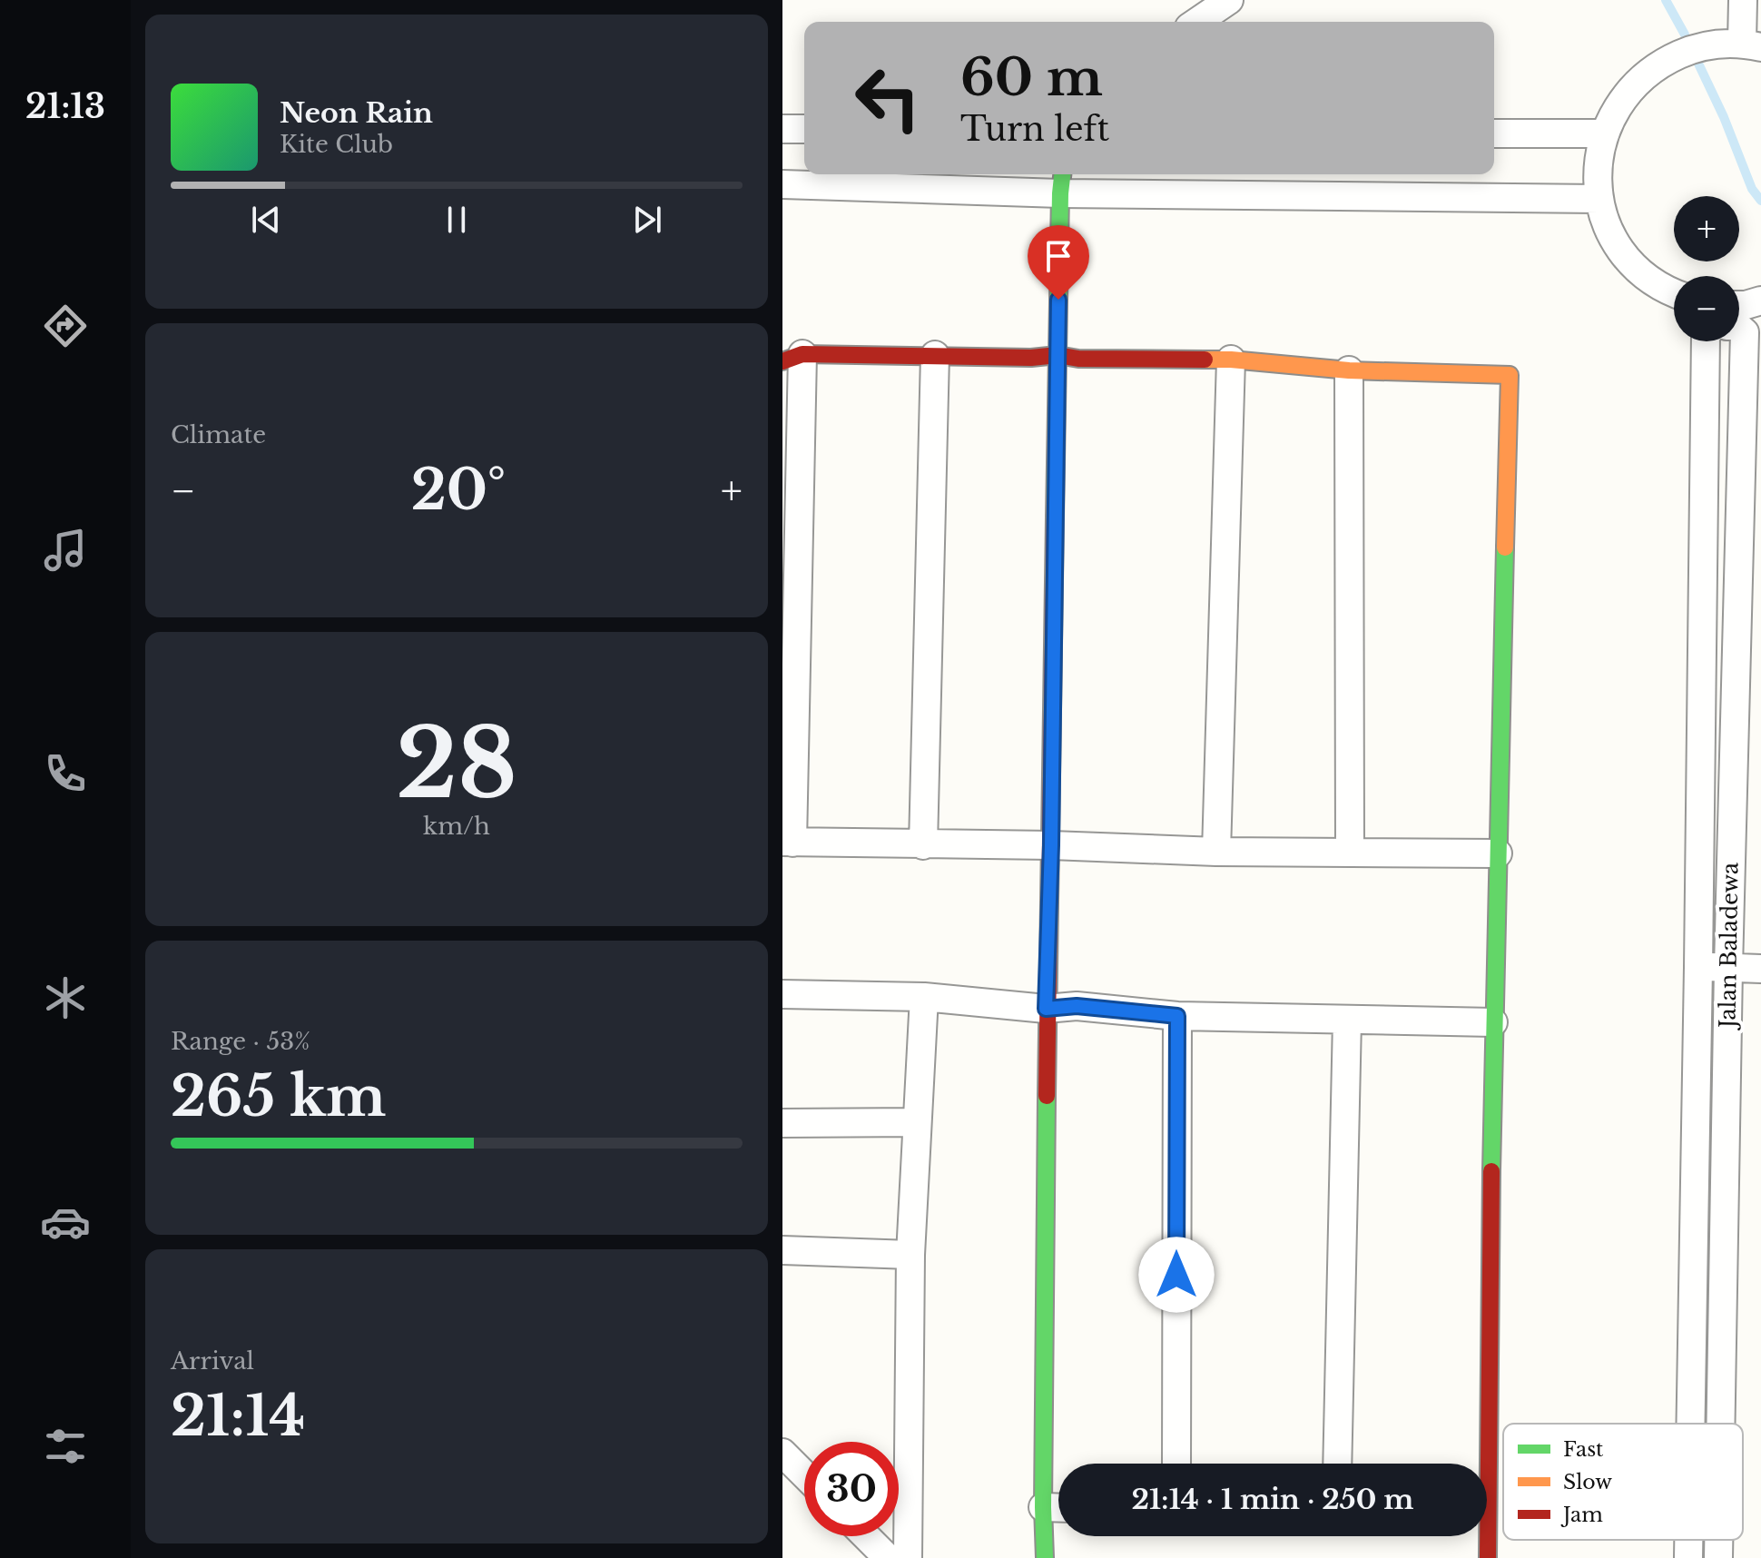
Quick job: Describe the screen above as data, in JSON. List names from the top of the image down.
{
  "streets": {
    "street": ["Jalan Baladewa"]
  },
  "legend": ["Fast", "Slow", "Jam"],
  "page": {
    "tabs": "21:13",
    "turn": ["60 m", "Turn left"],
    "song": ["Neon Rain", "Kite Club"],
    "map_buttons": ["+", "−"],
    "tile": [
      "Climate",
      ["28", "km/h"],
      ["Range · 53%", "265 km"],
      ["Arrival", "21:14"]
    ],
    "heat": ["−", "20°", "+"],
    "limit": "30",
    "trip": "21:14 · 1 min · 250 m"
  }
}
